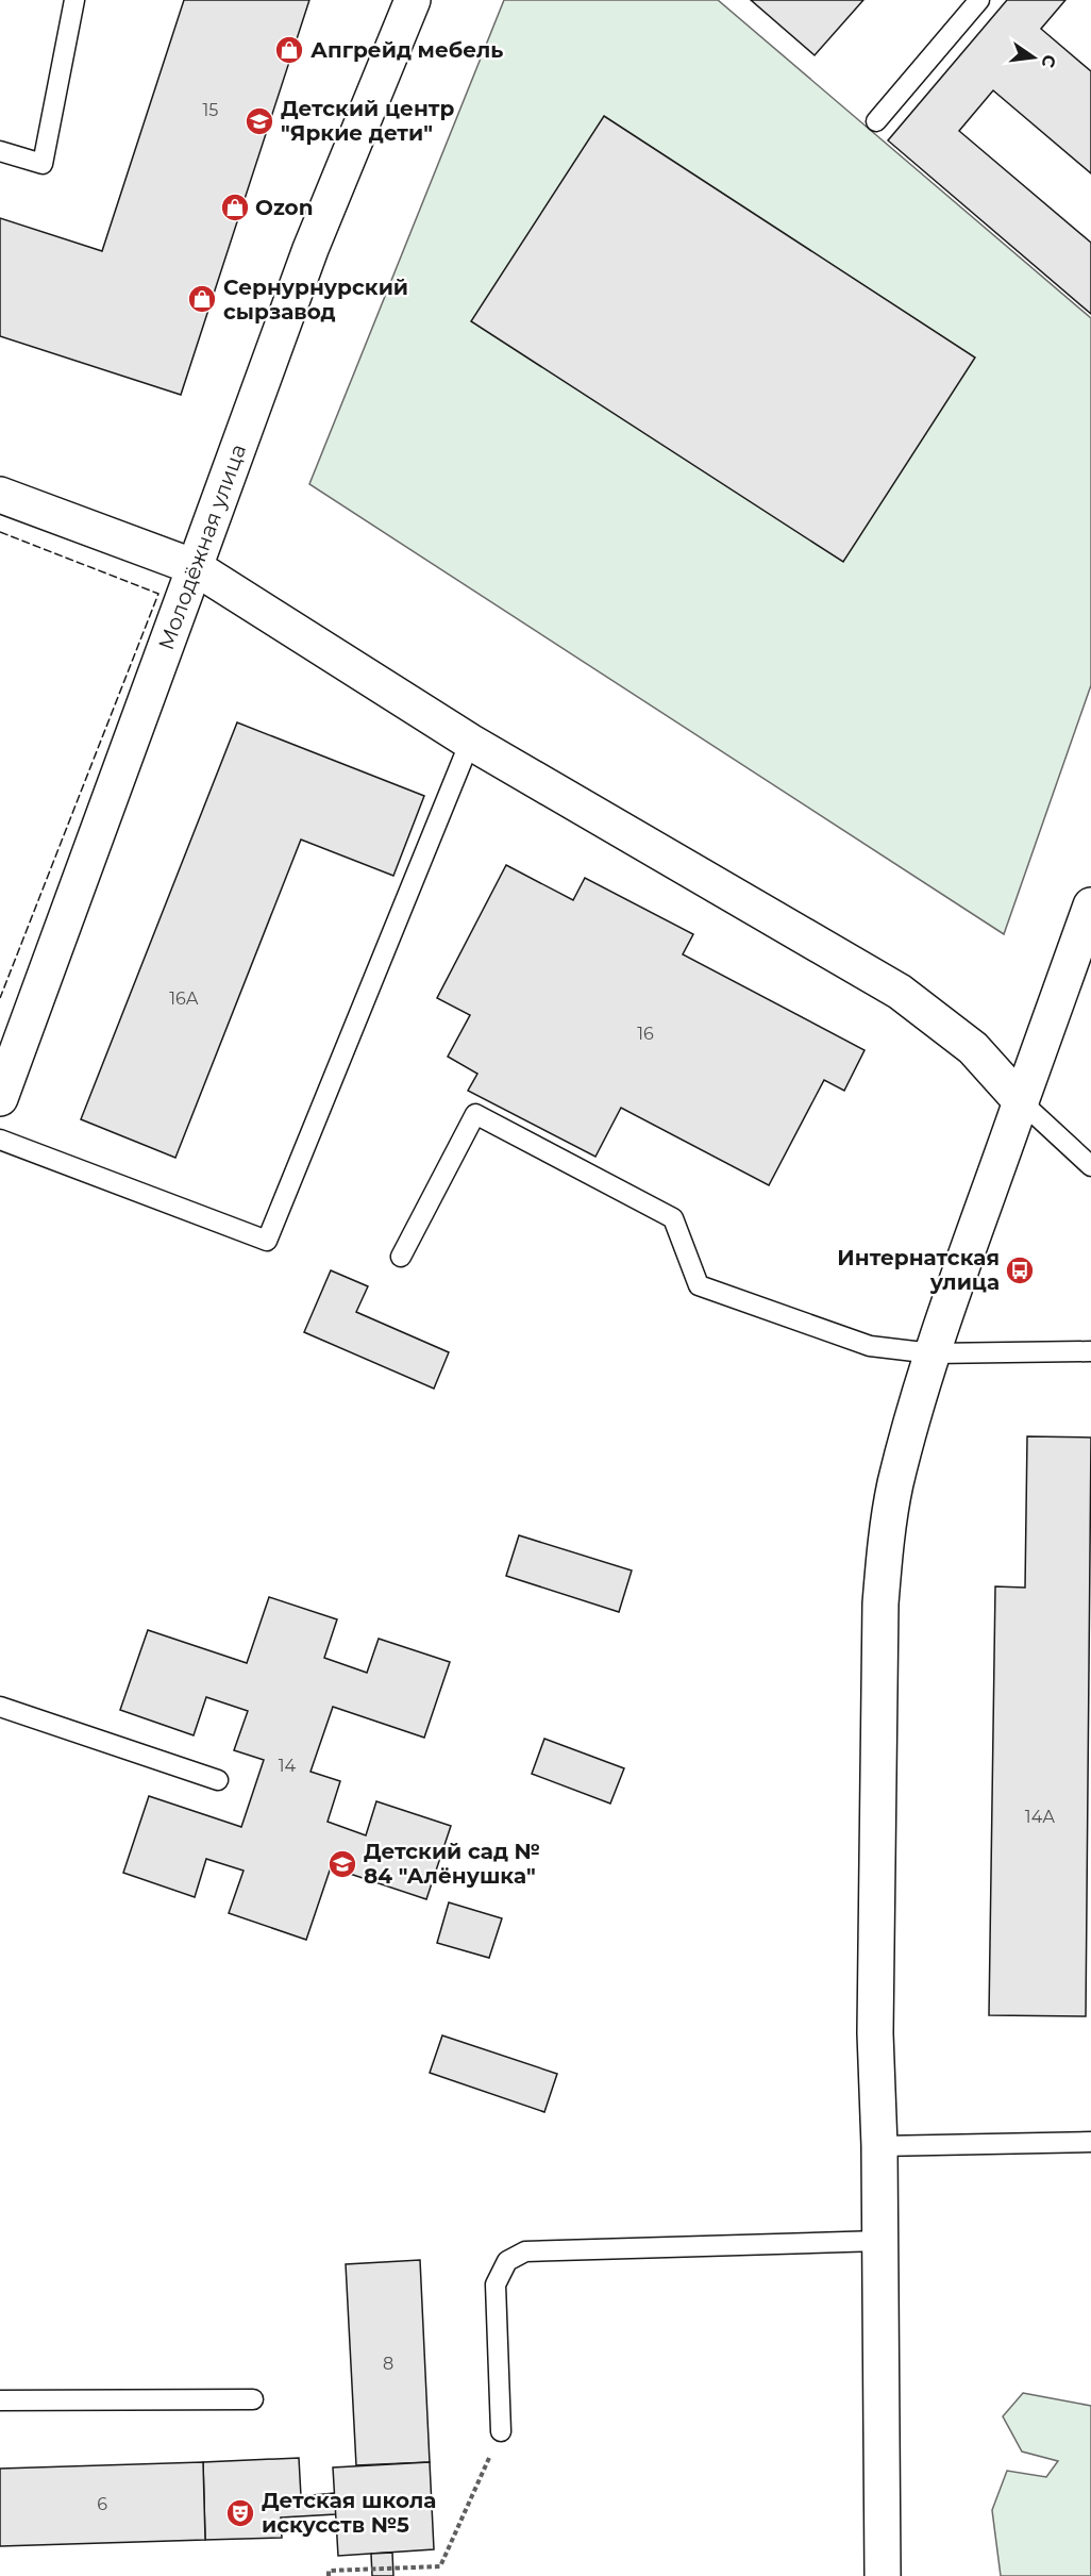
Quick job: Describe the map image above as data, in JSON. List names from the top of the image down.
{
  "streets": {
    "street": ["Молодёжная улица"]
  },
  "places": {
    "shop": ["Апгрейд мебель", "Ozon", "Сернурнурский сырзавод"],
    "school or university": ["Детский центр \"Яркие дети\"", "Детский сад № 84 \"Алёнушка\""],
    "bus stop": ["Интернатская улица"],
    "theatre": ["Детская школа искусств №5"]
  },
  "house_numbers": [
    "15",
    "16А",
    "16",
    "14",
    "14А",
    "8",
    "6"
  ],
  "north": "right"
}
